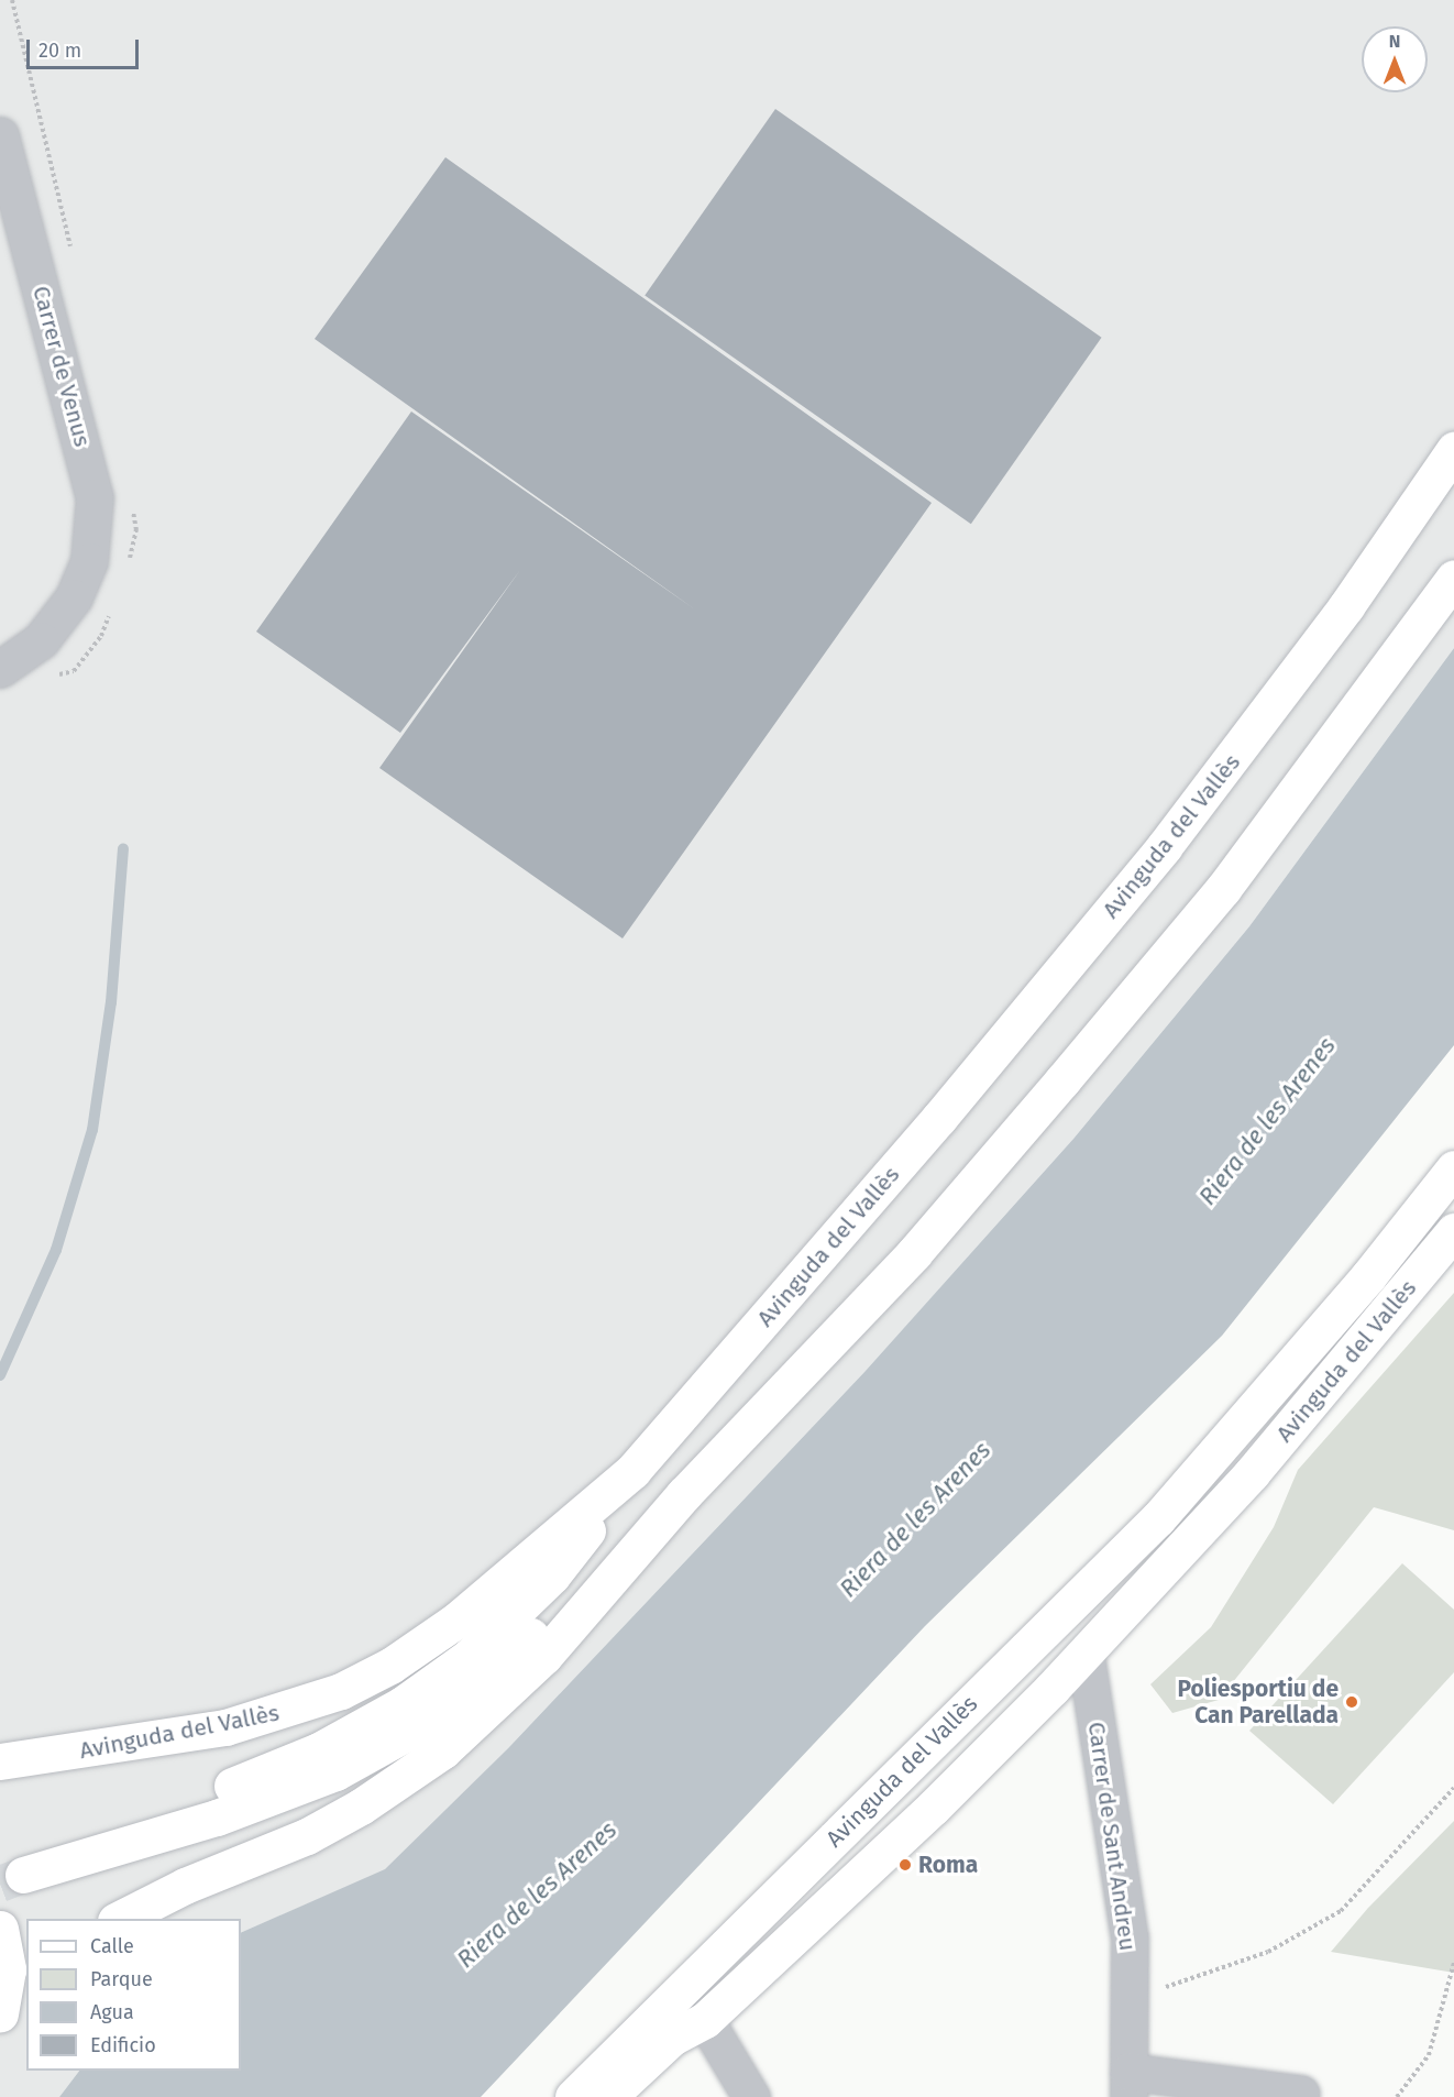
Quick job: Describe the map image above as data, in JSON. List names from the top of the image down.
{
  "streets": {
    "main road": ["Avinguda del Vallès"],
    "street": ["Carrer de Venus", "Carrer de Sant Andreu"]
  },
  "crossings": [
    ["Avinguda del Vallès", "Carrer de Sant Andreu"]
  ],
  "water": ["Riera de les Arenes"],
  "places": ["Poliesportiu de Can Parellada", "Roma"],
  "legend": [
    "Calle",
    "Parque",
    "Agua",
    "Edificio"
  ],
  "scale_bar": "20 m",
  "north": "top"
}
